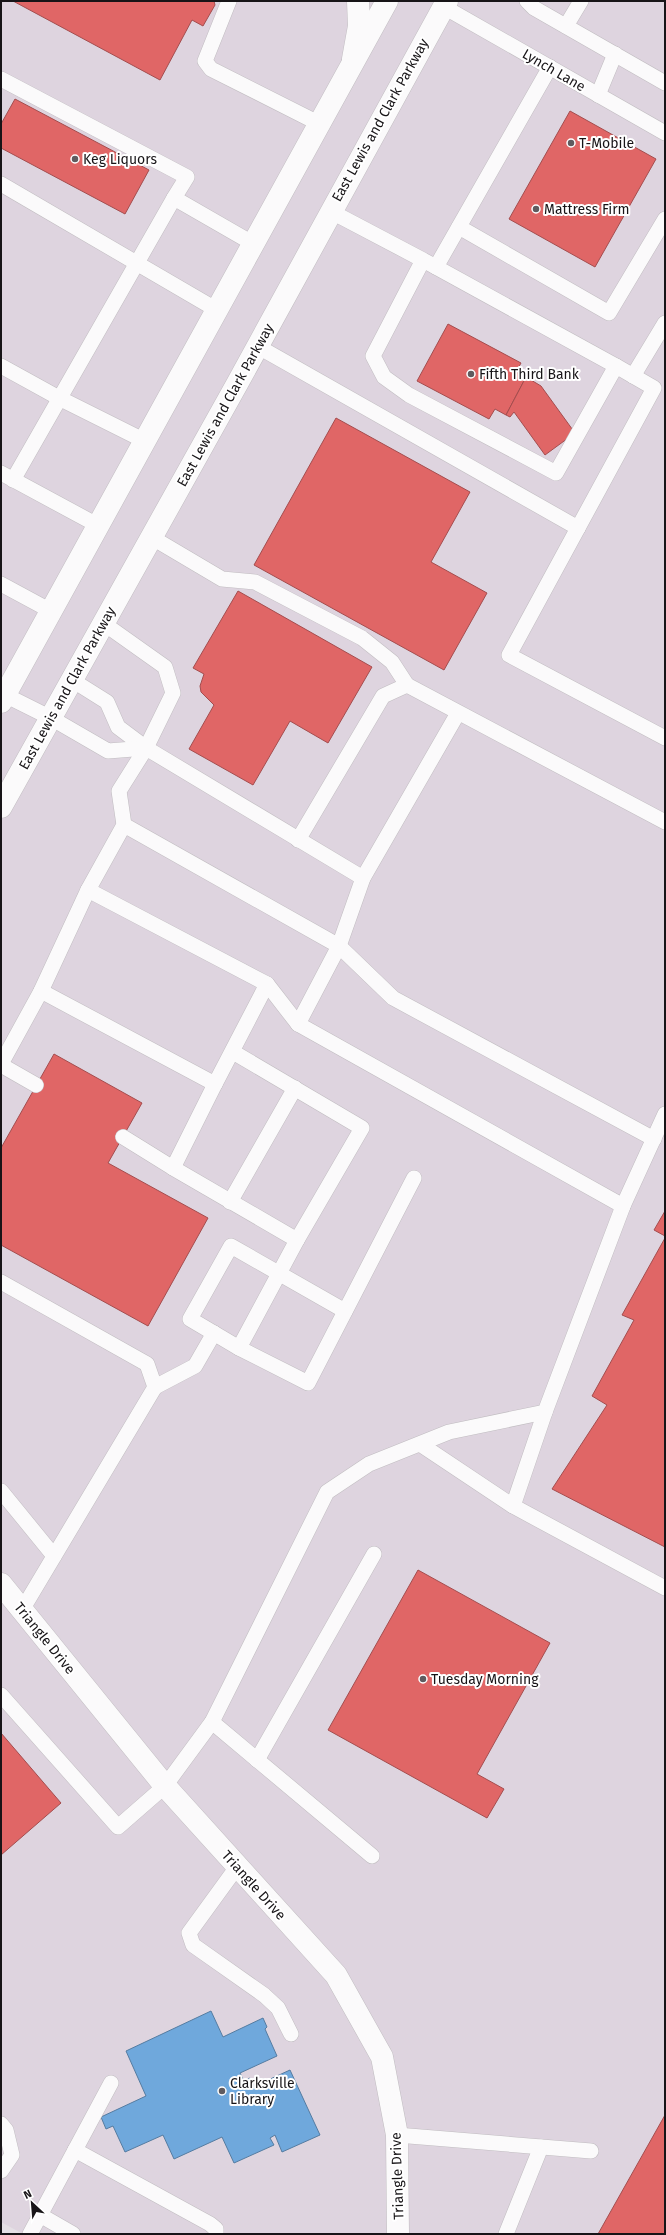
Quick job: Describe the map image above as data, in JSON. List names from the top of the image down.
{
  "streets": {
    "main road": ["East Lewis and Clark Parkway", "Triangle Drive"],
    "lane": ["Lynch Lane"]
  },
  "crossings": [
    ["Lynch Lane", "East Lewis and Clark Parkway"]
  ],
  "places": [
    "T-Mobile",
    "Keg Liquors",
    "Mattress Firm",
    "Fifth Third Bank",
    "Tuesday Morning",
    "Clarksville Library"
  ],
  "north": "top left"
}
